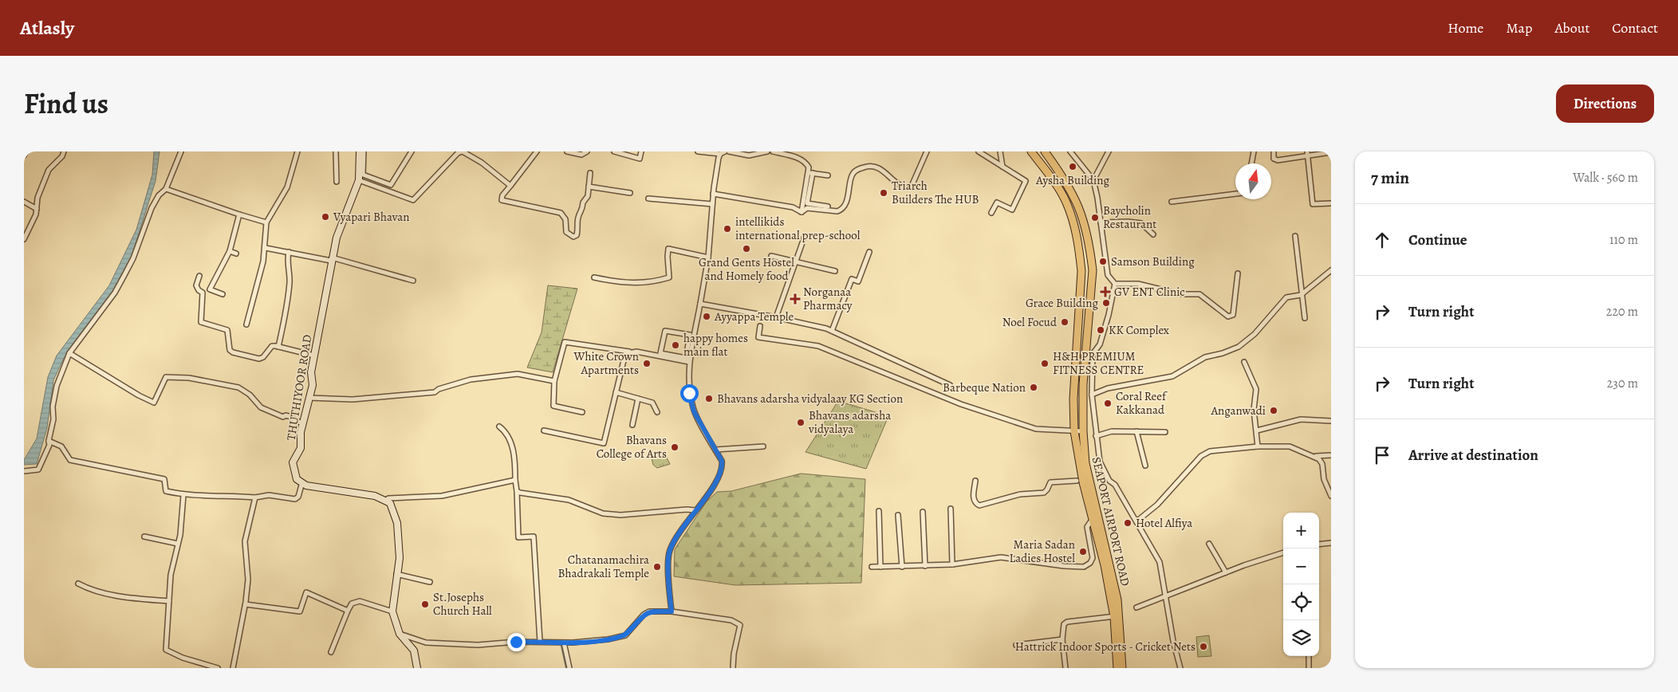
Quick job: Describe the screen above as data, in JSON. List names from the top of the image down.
{
  "streets": {
    "main road": ["THUTHIYOOR ROAD", "SEAPORT AIRPORT ROAD"]
  },
  "places": {
    "other": [
      "Aysha Building",
      "Triarch Builders The HUB",
      "Vyapari Bhavan",
      "Baycholin Restaurant",
      "intellikids international prep-school",
      "Grand Gents Hostel and Homely food",
      "Samson Building",
      "Grace Building",
      "Ayyappa Temple",
      "Noel Focud",
      "KK Complex",
      "happy homes main flat",
      "White Crown Apartments",
      "H&H PREMIUM FITNESS CENTRE",
      "Barbeque Nation",
      "Bhavans adarsha vidyalaay KG Section",
      "Coral Reef Kakkanad",
      "Anganwadi",
      "Bhavans adarsha vidyalaya",
      "Bhavans College of Arts",
      "Hotel Alfiya",
      "Maria Sadan Ladies Hostel",
      "Chatanamachira Bhadrakali Temple",
      "St.Josephs Church Hall",
      "Hattrick Indoor Sports - Cricket Nets"
    ],
    "health": ["GV ENT Clinic", "Norganaa Pharmacy"]
  },
  "north": "top",
  "page": {
    "header": "Atlasly",
    "nav": [
      "Home",
      "Map",
      "About",
      "Contact"
    ],
    "title": "Find us",
    "buttons": "Directions",
    "heading": ["7 min", "Walk · 560 m"],
    "list": [
      ["Continue", "110 m"],
      ["Turn right", "220 m"],
      ["Turn right", "230 m"],
      "Arrive at destination"
    ],
    "map_buttons": ["+", "−"]
  }
}
